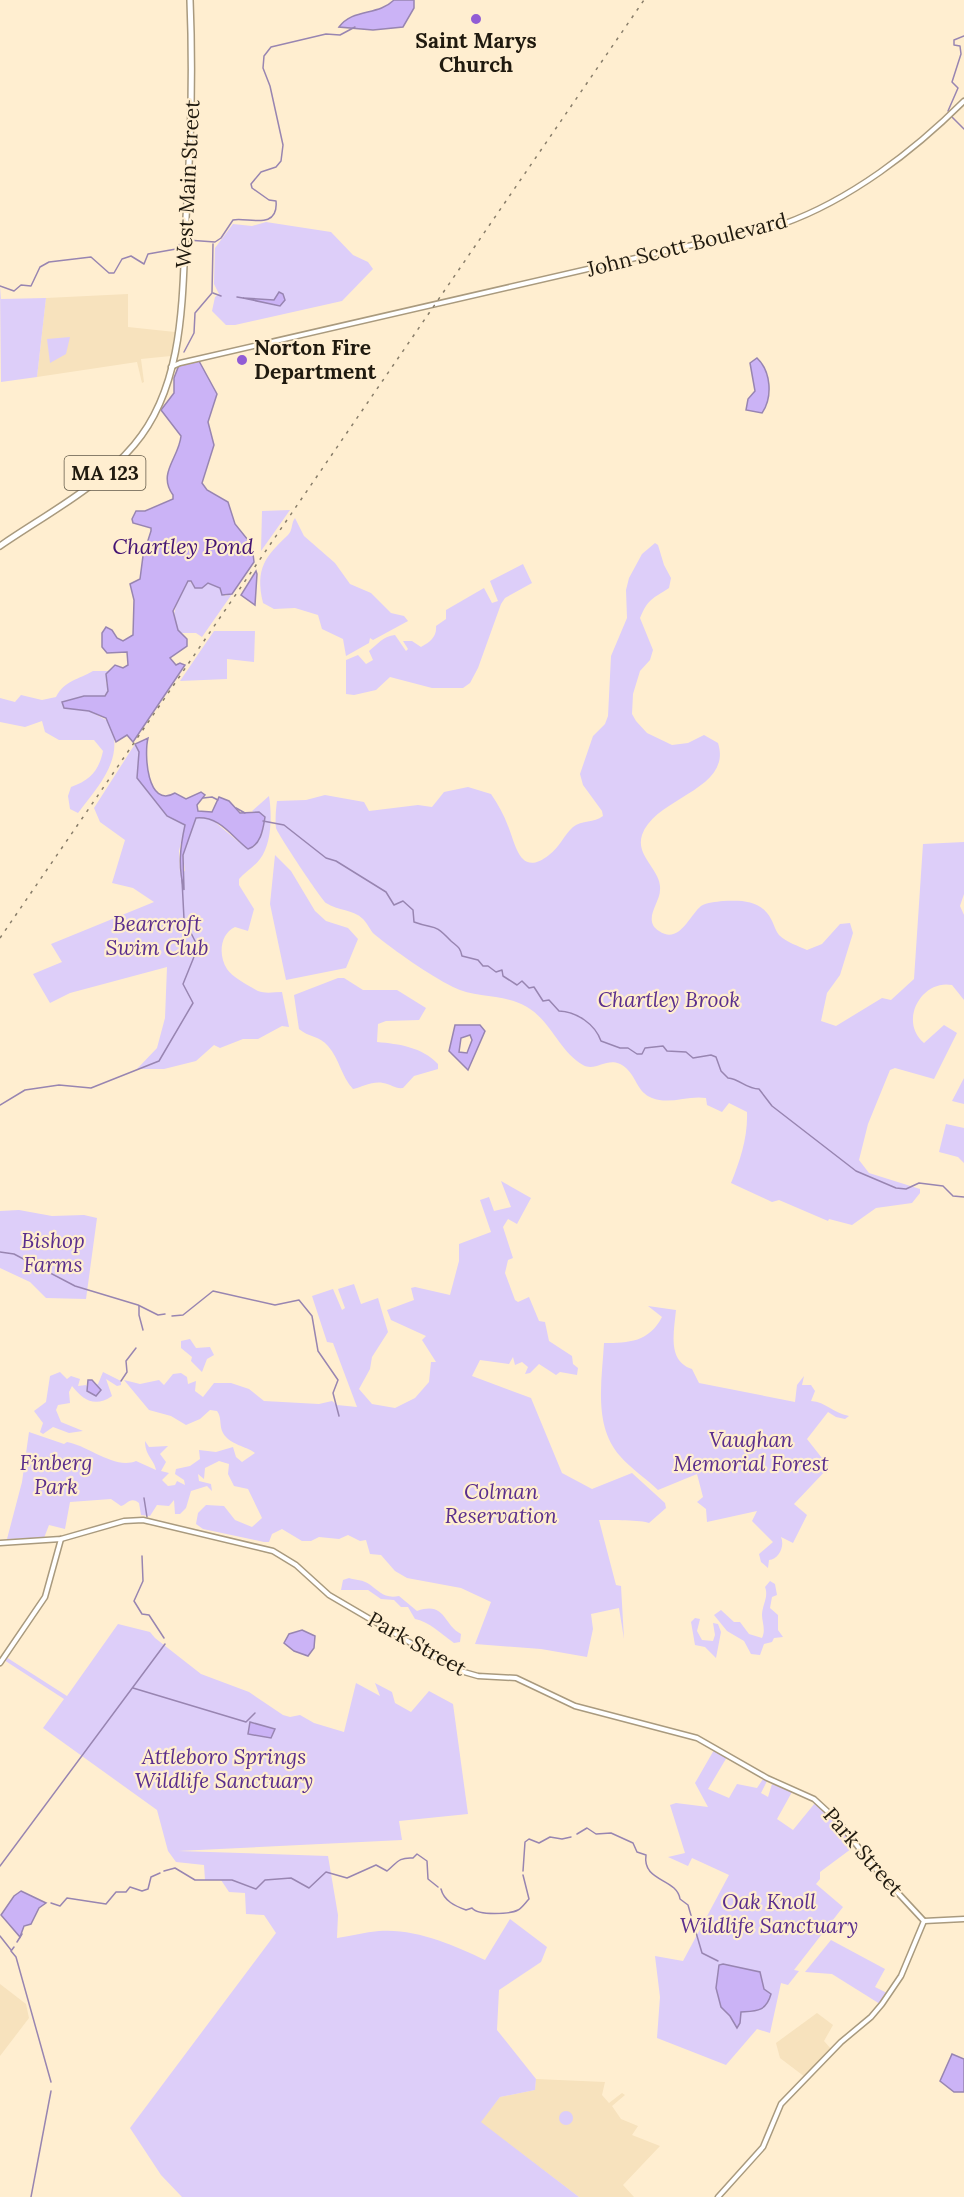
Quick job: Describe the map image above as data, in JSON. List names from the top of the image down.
{
  "streets": {
    "highway": ["West Main Street", "MA 123"],
    "main road": ["John Scott Boulevard", "Park Street"]
  },
  "crossings": [
    ["West Main Street", "John Scott Boulevard"],
    ["West Main Street", "MA 123"],
    ["John Scott Boulevard", "MA 123"]
  ],
  "water": ["Chartley Pond"],
  "parks": [
    "Bearcroft Swim Club",
    "Chartley Brook",
    "Bishop Farms",
    "Vaughan Memorial Forest",
    "Finberg Park",
    "Colman Reservation",
    "Attleboro Springs Wildlife Sanctuary",
    "Oak Knoll Wildlife Sanctuary"
  ],
  "places": ["Saint Marys Church", "Norton Fire Department"]
}
